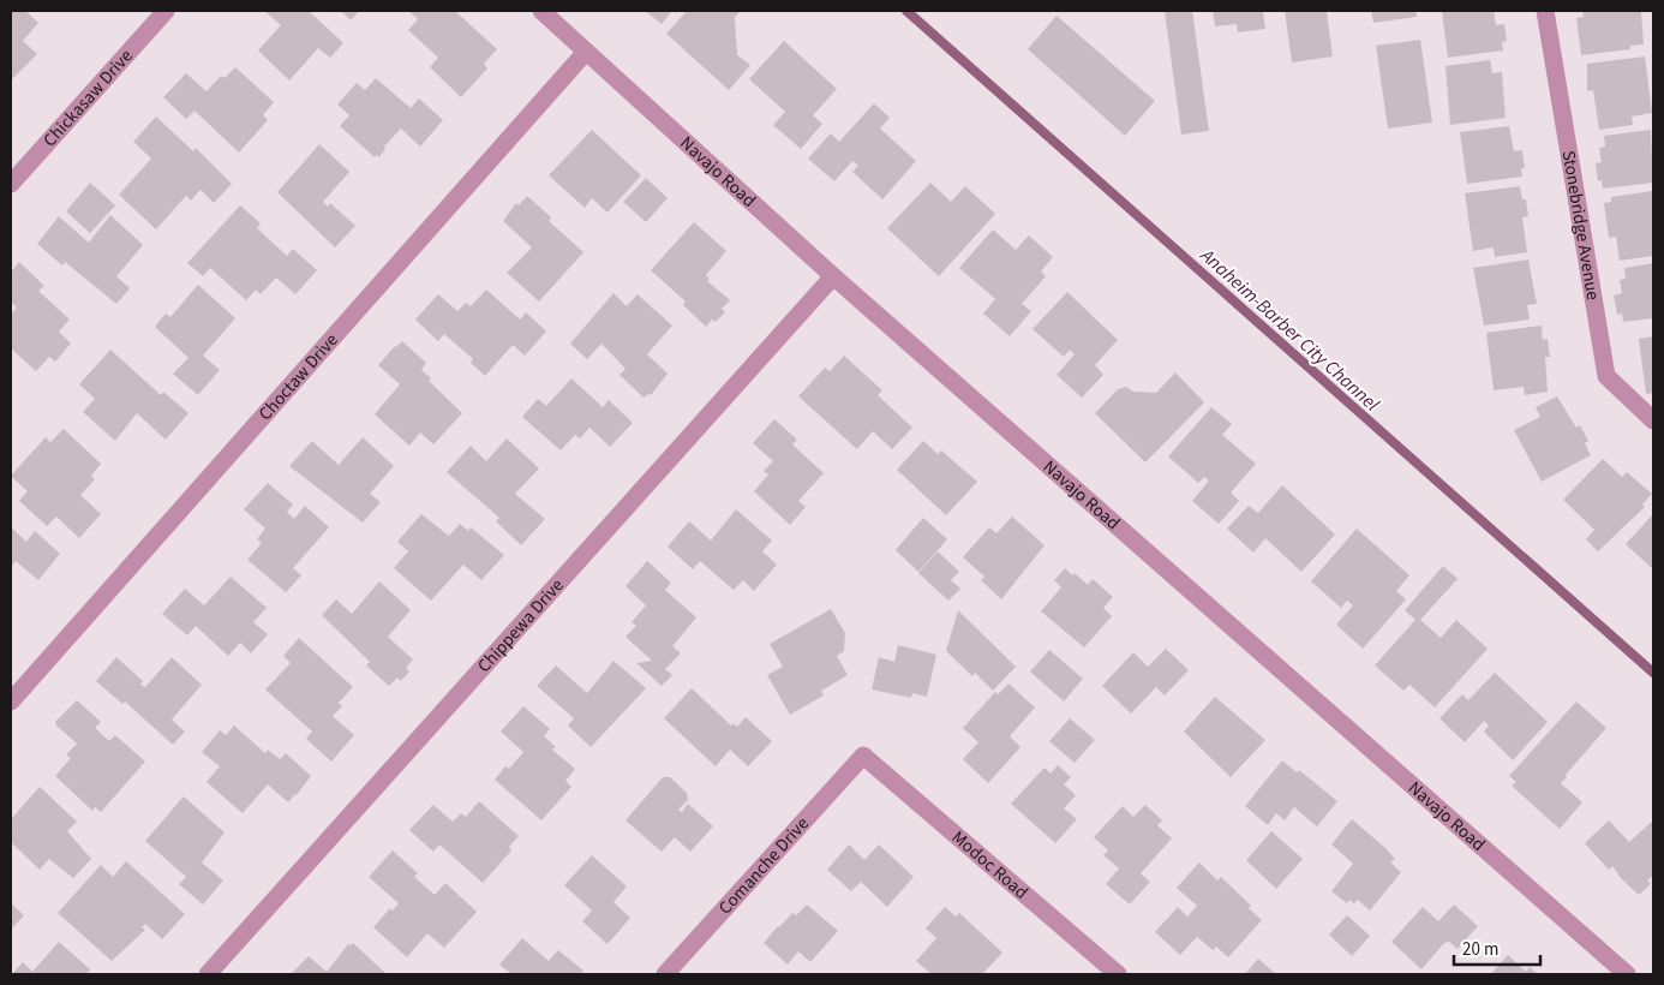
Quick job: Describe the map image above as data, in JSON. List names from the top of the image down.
{
  "streets": {
    "street": [
      "Chickasaw Drive",
      "Navajo Road",
      "Stonebridge Avenue",
      "Choctaw Drive",
      "Chippewa Drive",
      "Comanche Drive",
      "Modoc Road"
    ]
  },
  "crossings": [
    ["Navajo Road", "Choctaw Drive"],
    ["Navajo Road", "Chippewa Drive"],
    ["Comanche Drive", "Modoc Road"]
  ],
  "water": ["Anaheim-Barber City Channel"],
  "scale_bar": "20 m"
}
